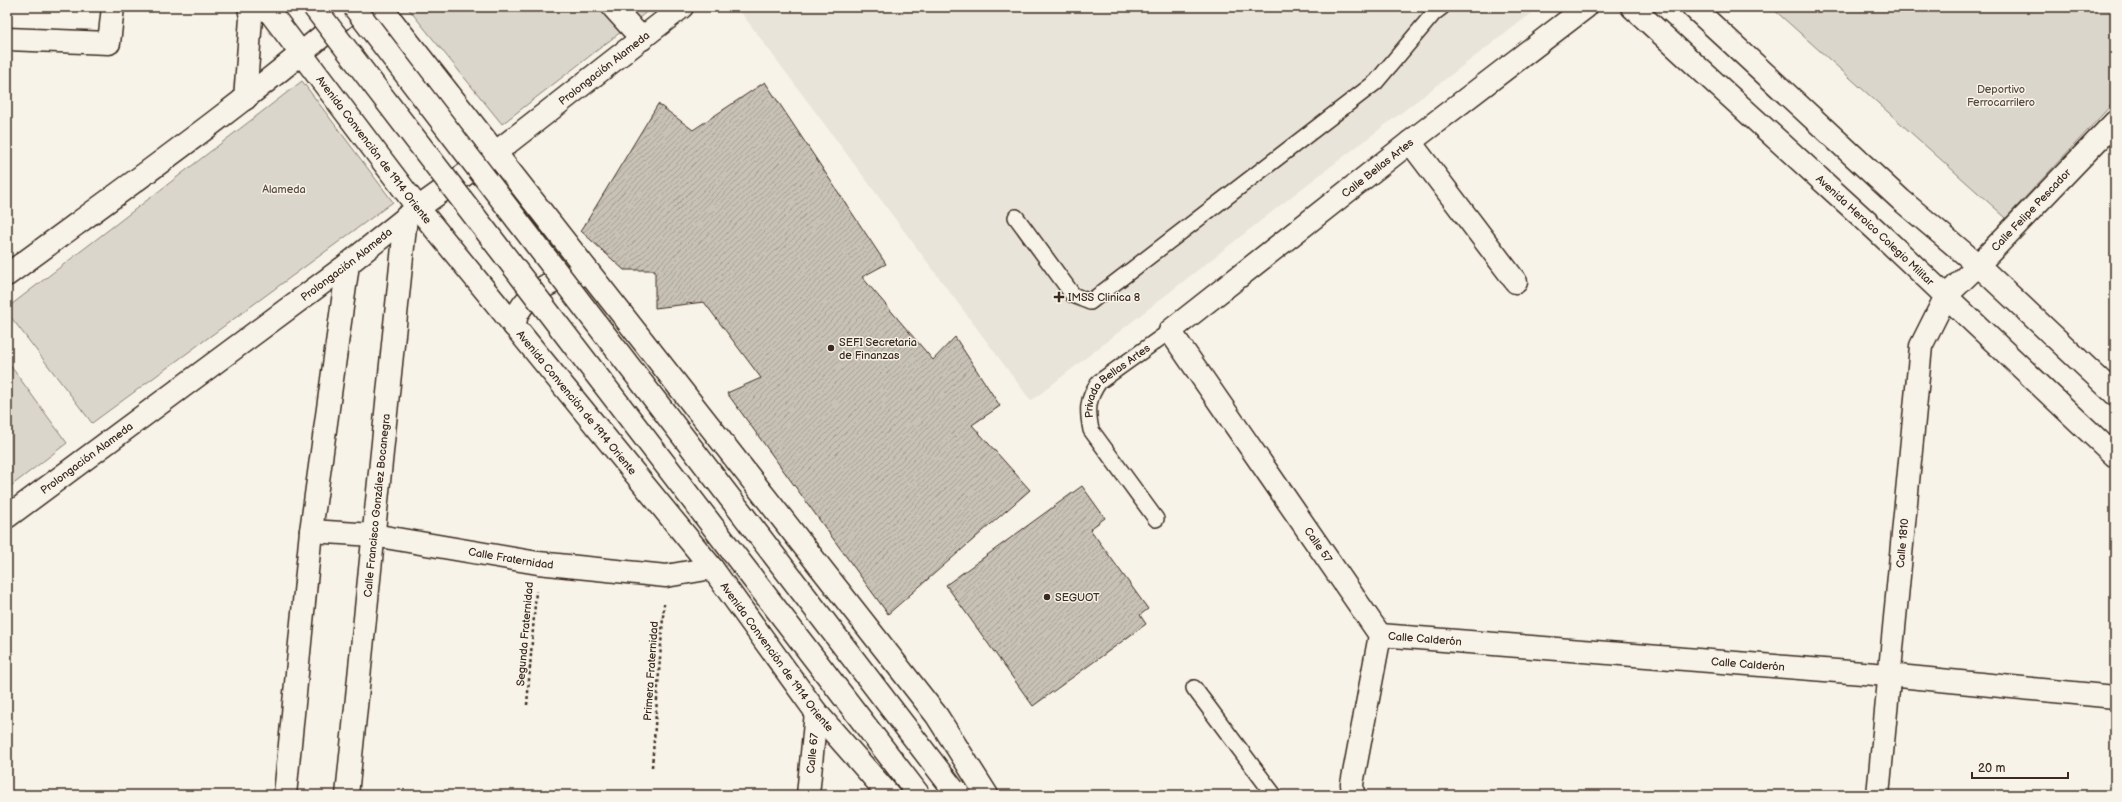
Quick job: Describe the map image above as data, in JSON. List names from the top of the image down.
{
  "streets": {
    "street": [
      "Prolongación Alameda",
      "Avenida Convención de 1914 Oriente",
      "Calle Bellas Artes",
      "Calle Felipe Pescador",
      "Avenida Heroico Colegio Militar",
      "Calle Francisco González Bocanegra",
      "Calle 1810",
      "Calle 57",
      "Calle Fraternidad",
      "Calle Calderón",
      "Calle 67"
    ],
    "lane": ["Privada Bellas Artes"],
    "path": ["Segunda Fraternidad", "Primera Fraternidad"]
  },
  "crossings": [
    ["Prolongación Alameda", "Avenida Convención de 1914 Oriente"],
    ["Prolongación Alameda", "Calle Francisco González Bocanegra"],
    ["Avenida Convención de 1914 Oriente", "Calle Francisco González Bocanegra"],
    ["Avenida Convención de 1914 Oriente", "Calle Fraternidad"],
    ["Avenida Convención de 1914 Oriente", "Calle 67"],
    ["Calle Bellas Artes", "Privada Bellas Artes"],
    ["Calle Bellas Artes", "Calle 57"],
    ["Calle Felipe Pescador", "Avenida Heroico Colegio Militar"],
    ["Calle Felipe Pescador", "Calle 1810"],
    ["Avenida Heroico Colegio Militar", "Calle 1810"],
    ["Privada Bellas Artes", "Calle 57"],
    ["Calle Francisco González Bocanegra", "Calle Fraternidad"],
    ["Calle 1810", "Calle Calderón"],
    ["Calle 57", "Calle Calderón"],
    ["Calle Fraternidad", "Segunda Fraternidad"],
    ["Calle Fraternidad", "Primera Fraternidad"]
  ],
  "parks": ["Deportivo Ferrocarrilero", "Alameda"],
  "places": {
    "health": ["IMSS Clinica 8"],
    "other": ["SEFI Secretaria de Finanzas", "SEGUOT"]
  },
  "scale_bar": "20 m"
}
